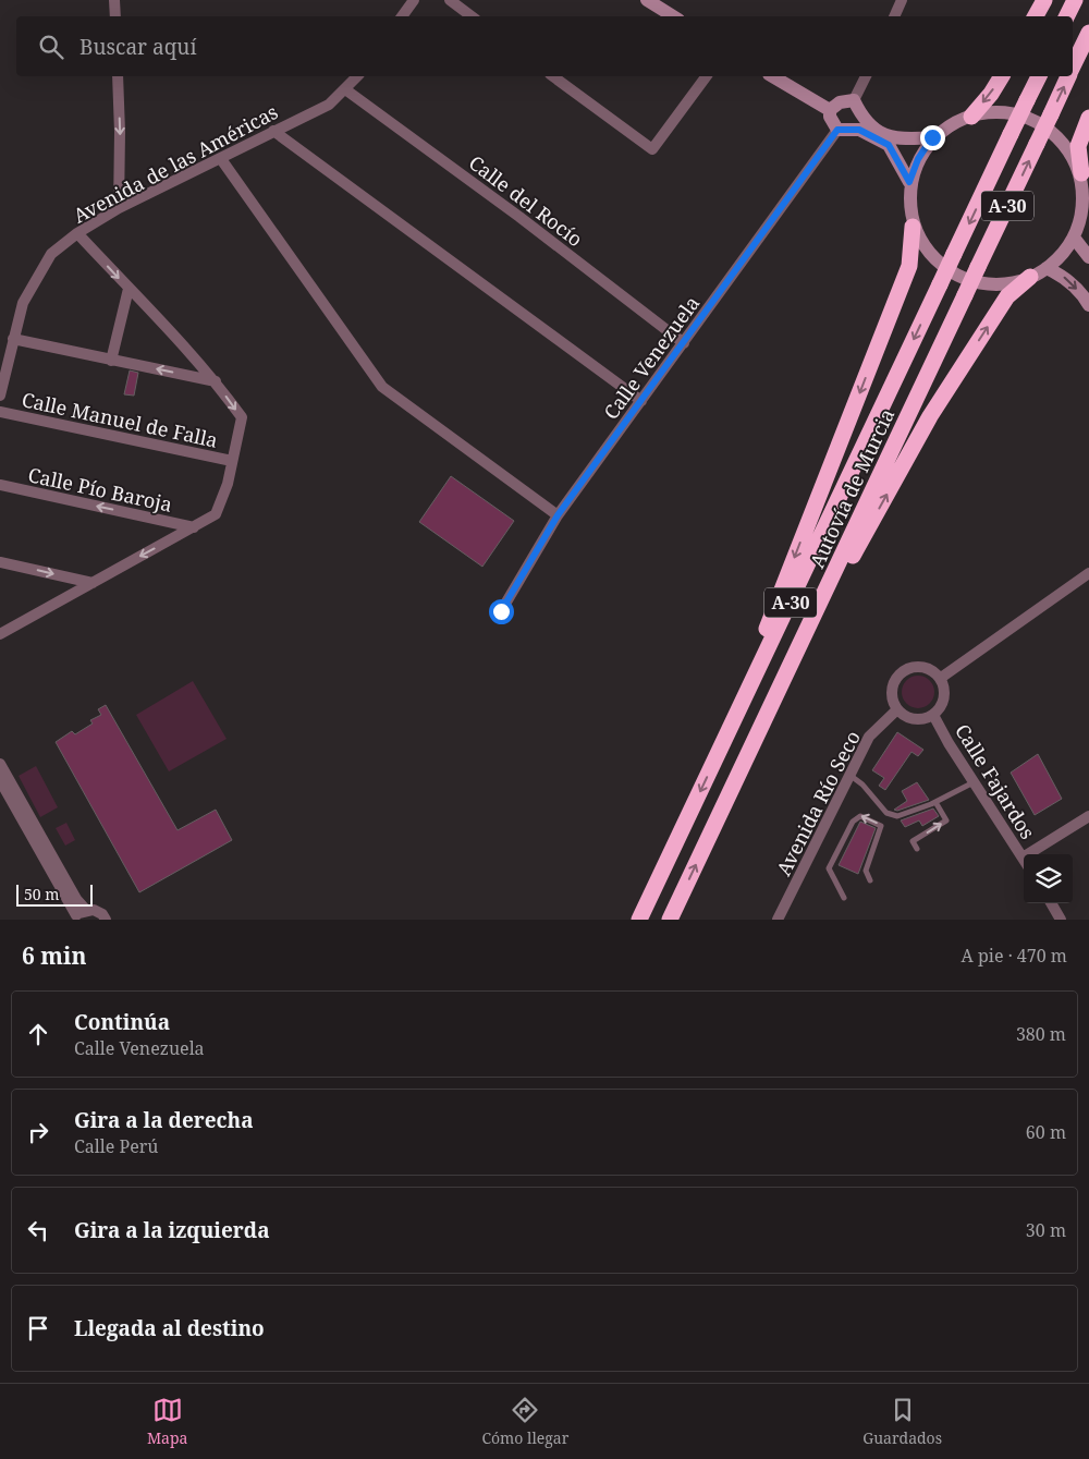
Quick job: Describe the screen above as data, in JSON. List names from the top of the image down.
{
  "streets": {
    "highway": ["A-30", "Autovía de Murcia"],
    "street": [
      "Avenida de las Américas",
      "Calle del Rocío",
      "Calle Venezuela",
      "Calle Manuel de Falla",
      "Calle Pío Baroja",
      "Calle Fajardos",
      "Avenida Río Seco"
    ]
  },
  "crossings": [
    ["Avenida de las Américas", "Calle del Rocío"],
    ["Calle del Rocío", "Calle Venezuela"],
    ["Calle Fajardos", "Avenida Río Seco"]
  ],
  "scale_bar": "50 m",
  "page": {
    "search": "Buscar aquí",
    "scale": "50 m",
    "heading": ["6 min", "A pie · 470 m"],
    "list": [
      ["Continúa", "Calle Venezuela", "380 m"],
      ["Gira a la derecha", "Calle Perú", "60 m"],
      ["Gira a la izquierda", "30 m"],
      "Llegada al destino"
    ],
    "nav": ["Mapa", "Cómo llegar", "Guardados"]
  }
}
